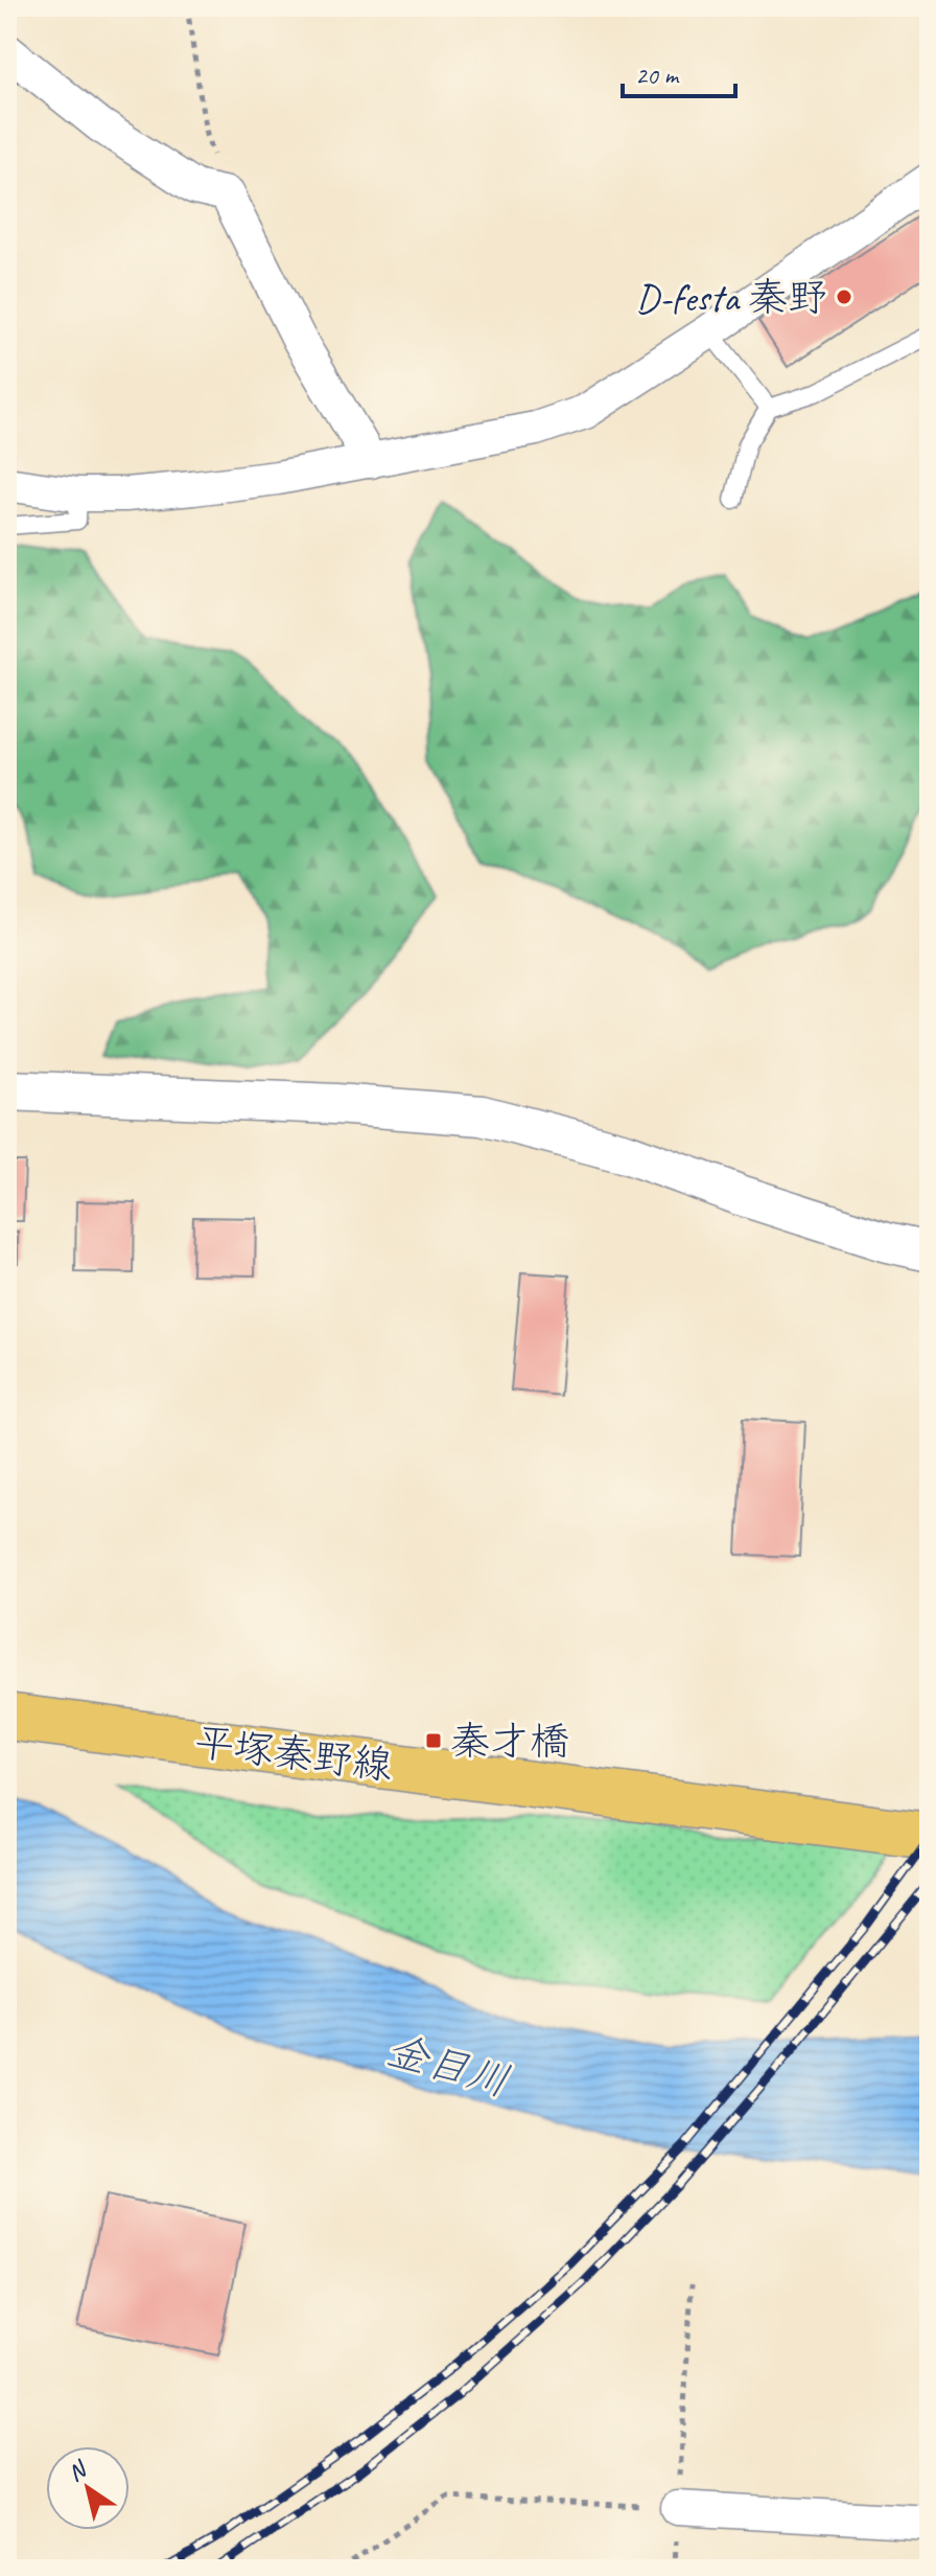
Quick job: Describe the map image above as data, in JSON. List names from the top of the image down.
{
  "streets": {
    "main road": ["平塚秦野線"]
  },
  "water": ["金目川"],
  "places": {
    "other": ["D-festa 秦野"],
    "transit": ["秦才橋"]
  },
  "scale_bar": "20 m",
  "north": "top left"
}
